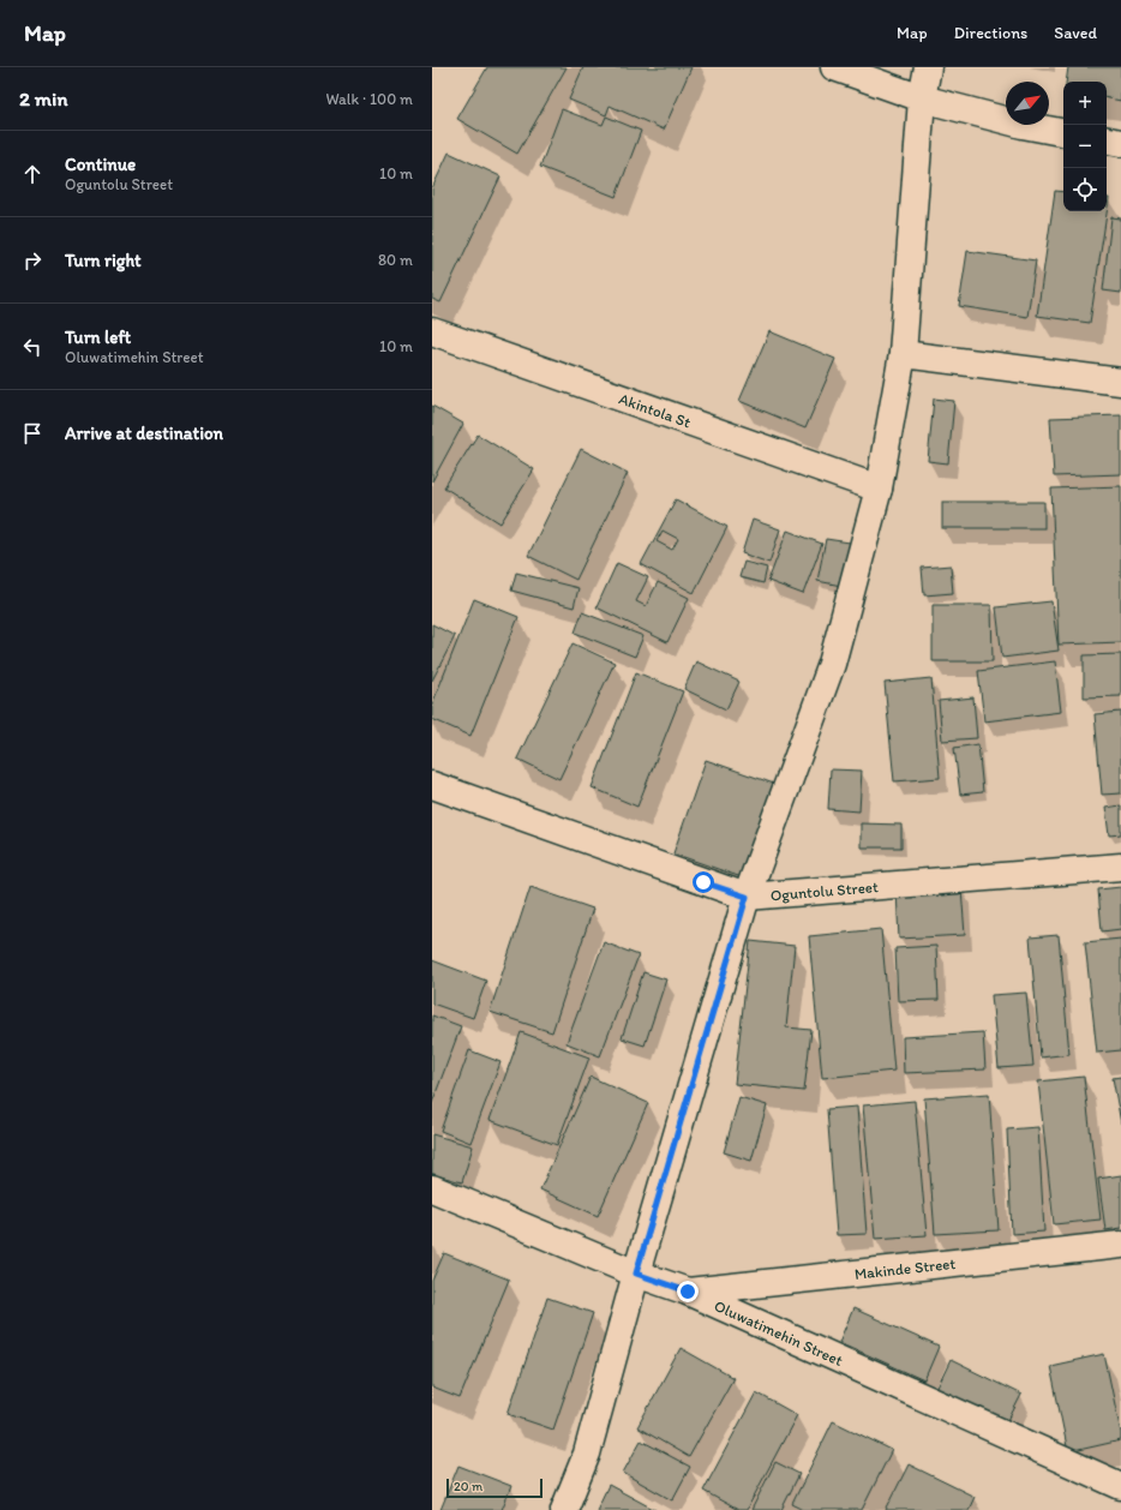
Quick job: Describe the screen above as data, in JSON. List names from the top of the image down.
{
  "streets": {
    "street": [
      "Akintola St",
      "Oguntolu Street",
      "Makinde Street",
      "Oluwatimehin Street"
    ]
  },
  "crossings": [
    ["Makinde Street", "Oluwatimehin Street"]
  ],
  "scale_bar": "20 m",
  "north": "top right",
  "page": {
    "header": "Map",
    "nav": ["Map", "Directions", "Saved"],
    "heading": ["2 min", "Walk · 100 m"],
    "map_buttons": ["+", "−"],
    "list": [
      ["Continue", "Oguntolu Street", "10 m"],
      ["Turn right", "80 m"],
      ["Turn left", "Oluwatimehin Street", "10 m"],
      "Arrive at destination"
    ],
    "scale": "20 m"
  }
}
